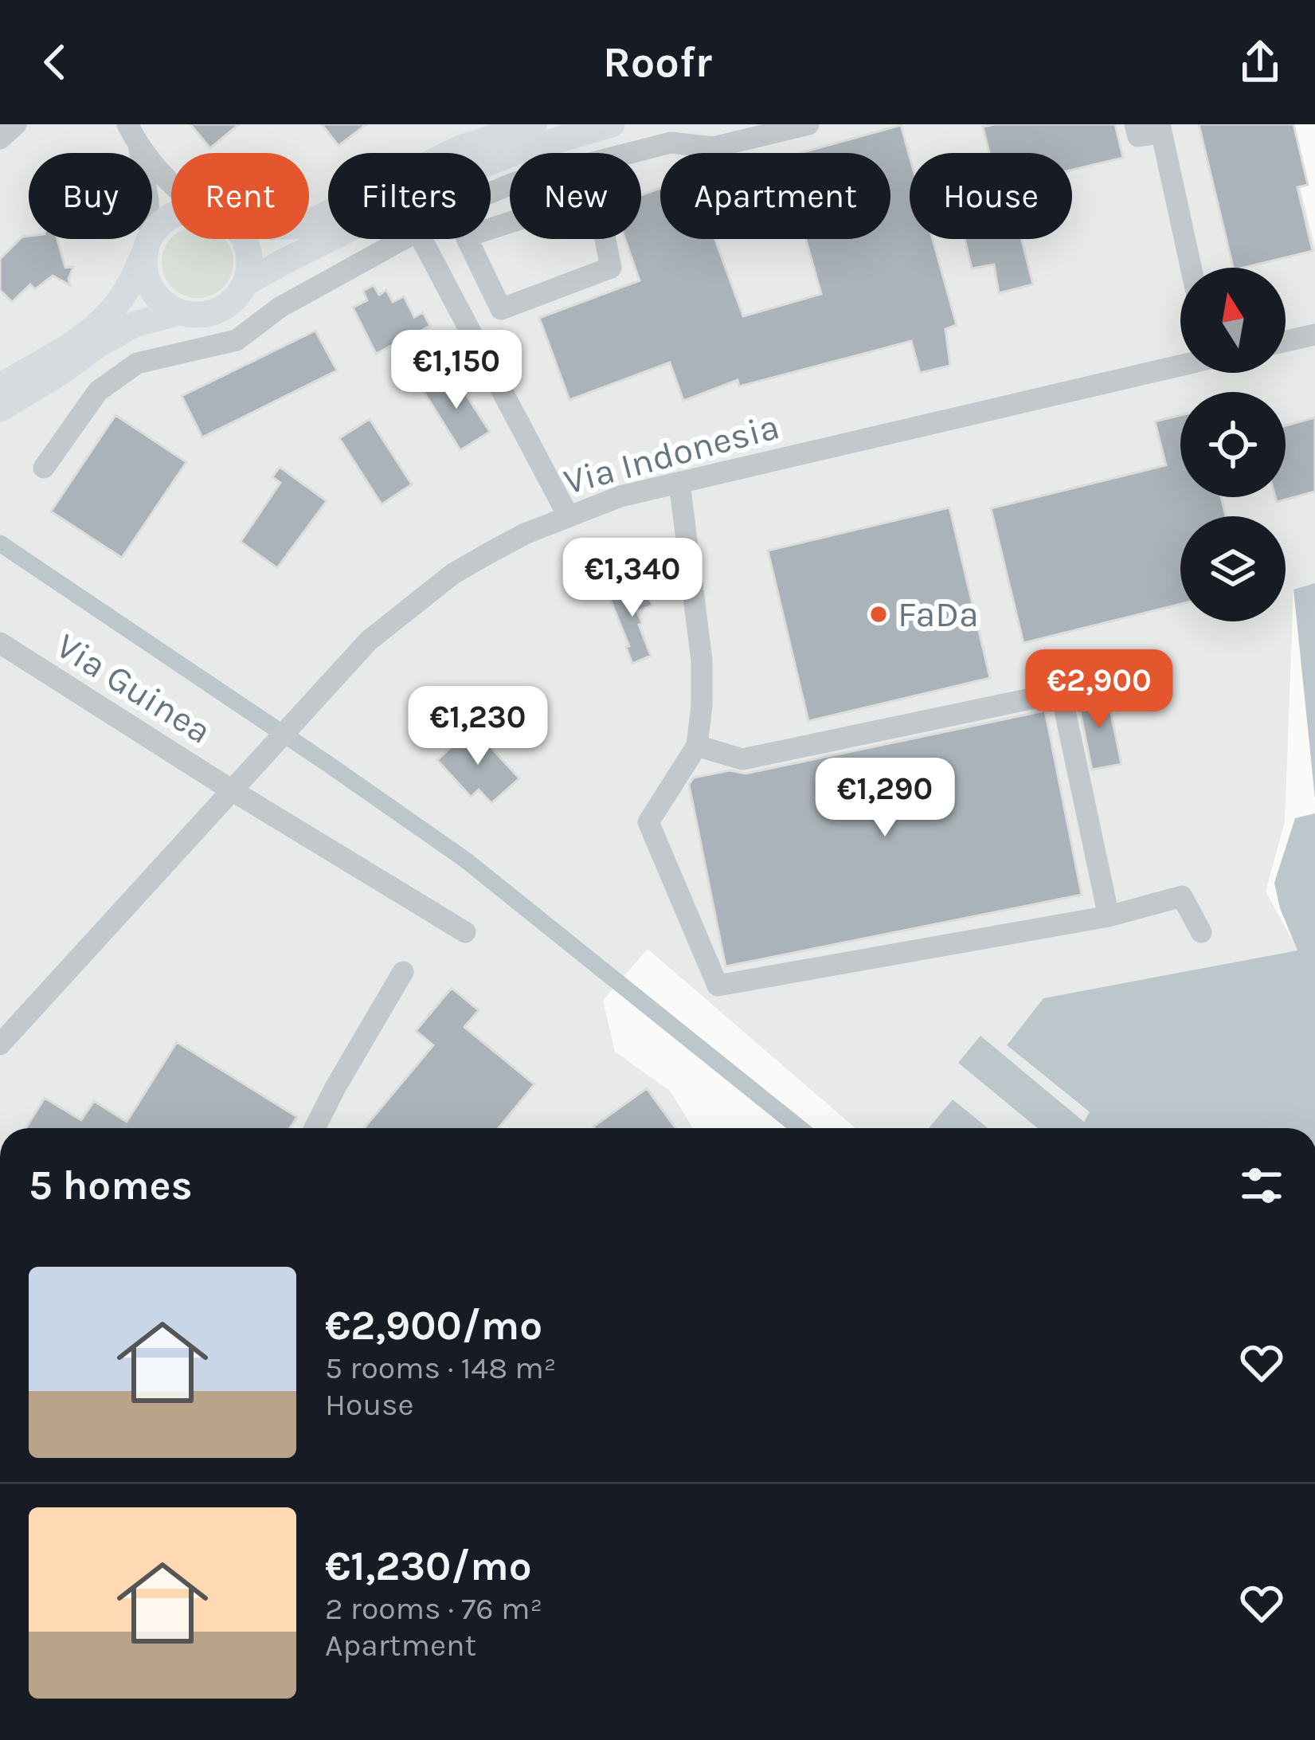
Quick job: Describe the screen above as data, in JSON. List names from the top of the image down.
{
  "streets": {
    "street": ["Via Indonesia", "Via Guinea"]
  },
  "crossings": [
    ["Via Indonesia", "Via Guinea"]
  ],
  "places": ["FaDa"],
  "north": "top",
  "page": {
    "header": "Roofr",
    "chip": [
      "Buy",
      "Rent",
      "Filters",
      "New",
      "Apartment",
      "House"
    ],
    "price": [
      "€1,150",
      "€1,340",
      "€2,900",
      "€1,230",
      "€1,290"
    ],
    "heading": "5 homes",
    "list": [
      {
        "name": "€2,900/mo",
        "note": "5 rooms · 148 m² · House"
      },
      {
        "name": "€1,230/mo",
        "note": "2 rooms · 76 m² · Apartment"
      }
    ]
  }
}
